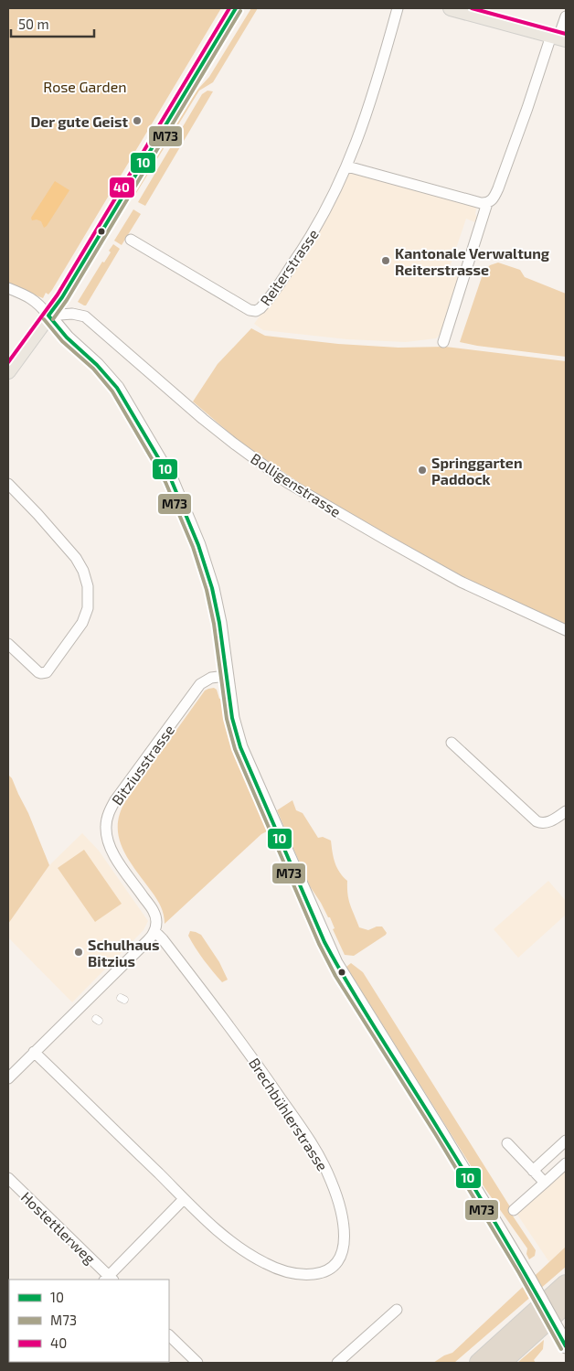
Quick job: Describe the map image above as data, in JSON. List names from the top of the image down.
{
  "streets": {
    "street": [
      "Reiterstrasse",
      "Bolligenstrasse",
      "Bitziusstrasse",
      "Brechbühlerstrasse",
      "Hostettlerweg"
    ]
  },
  "crossings": [
    ["Bitziusstrasse", "Brechbühlerstrasse"]
  ],
  "parks": ["Rose Garden"],
  "places": [
    "Der gute Geist",
    "Kantonale Verwaltung Reiterstrasse",
    "Springgarten Paddock",
    "Schulhaus Bitzius"
  ],
  "lines": ["transit line 10", "transit line 40", "transit line M73"],
  "legend": ["10", "M73", "40"],
  "scale_bar": "50 m"
}
